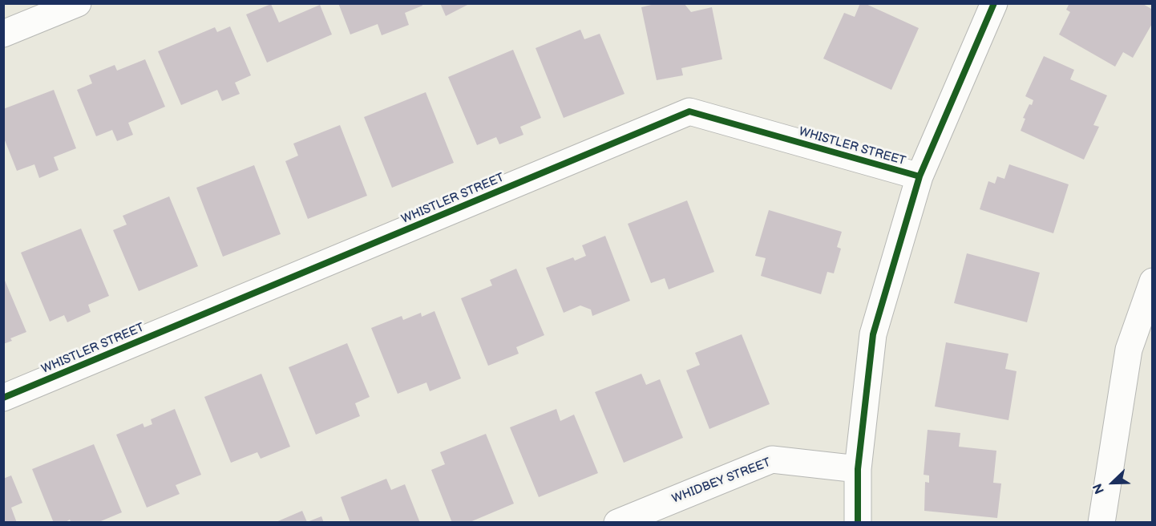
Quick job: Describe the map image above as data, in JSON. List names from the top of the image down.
{
  "streets": {
    "street": ["WHISTLER STREET", "WHIDBEY STREET"]
  },
  "crossings": [
    ["WHISTLER STREET", "WHIDBEY STREET"]
  ],
  "north": "bottom left"
}
